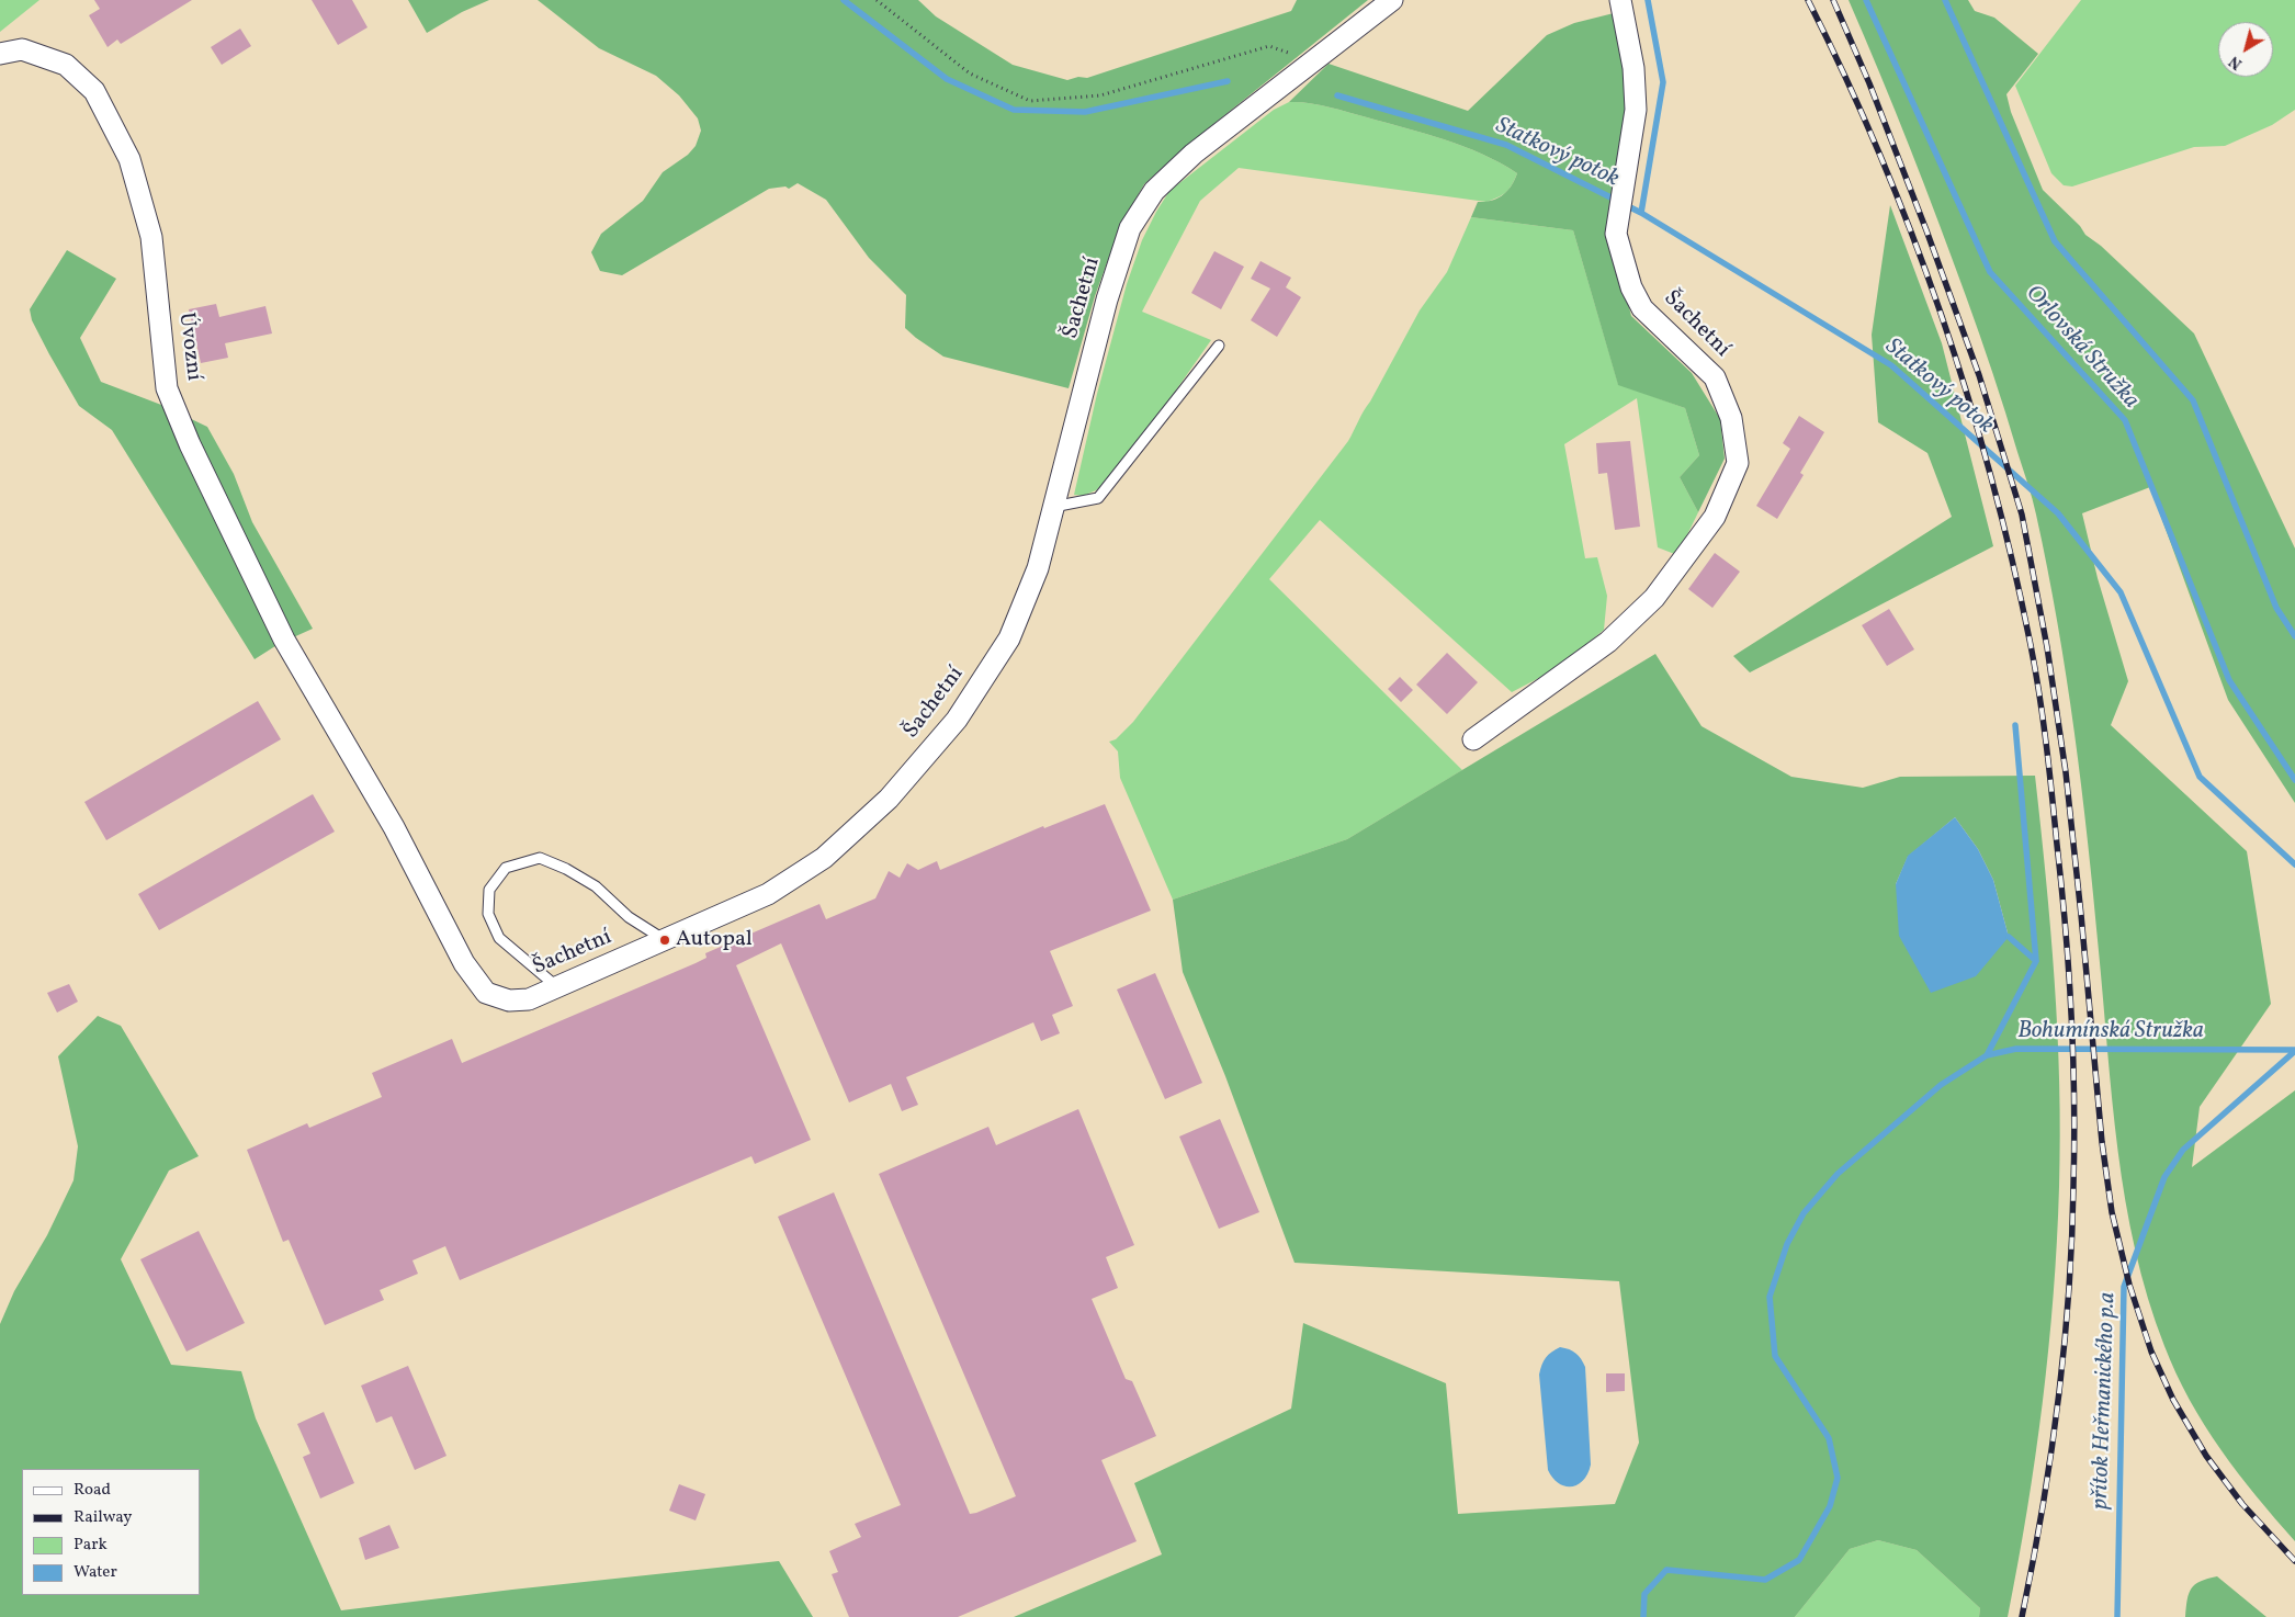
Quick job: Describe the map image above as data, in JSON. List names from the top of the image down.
{
  "streets": {
    "street": ["Šachetní", "Úvozní"]
  },
  "crossings": [
    ["Šachetní", "Úvozní"]
  ],
  "water": [
    "Statkový potok",
    "Orlovská Stružka",
    "Bohumínská Stružka",
    "přítok Heřmanického p.a"
  ],
  "places": ["Autopal"],
  "legend": [
    "Road",
    "Railway",
    "Park",
    "Water"
  ],
  "north": "bottom left"
}
